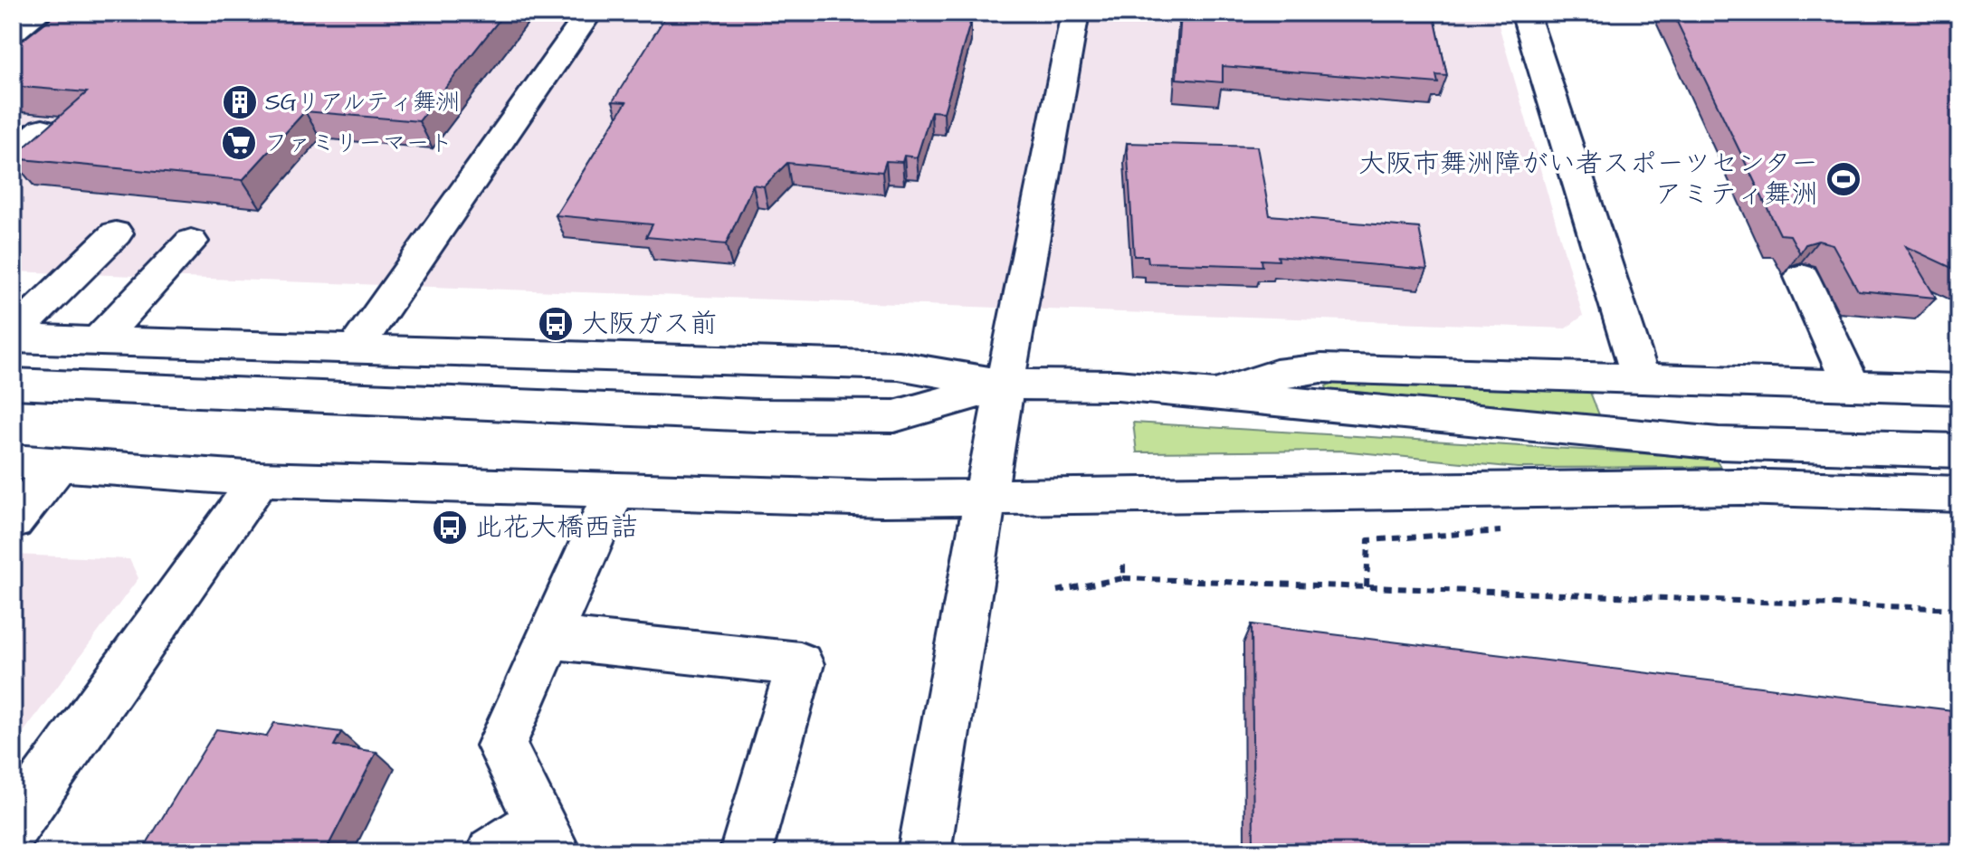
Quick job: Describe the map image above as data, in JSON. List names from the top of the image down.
{
  "places": {
    "building": ["SGリアルティ舞洲"],
    "supermarket": ["ファミリーマート"],
    "sports": ["大阪市舞洲障がい者スポーツセンター アミティ舞洲"],
    "bus stop": ["大阪ガス前", "此花大橋西詰"]
  }
}
